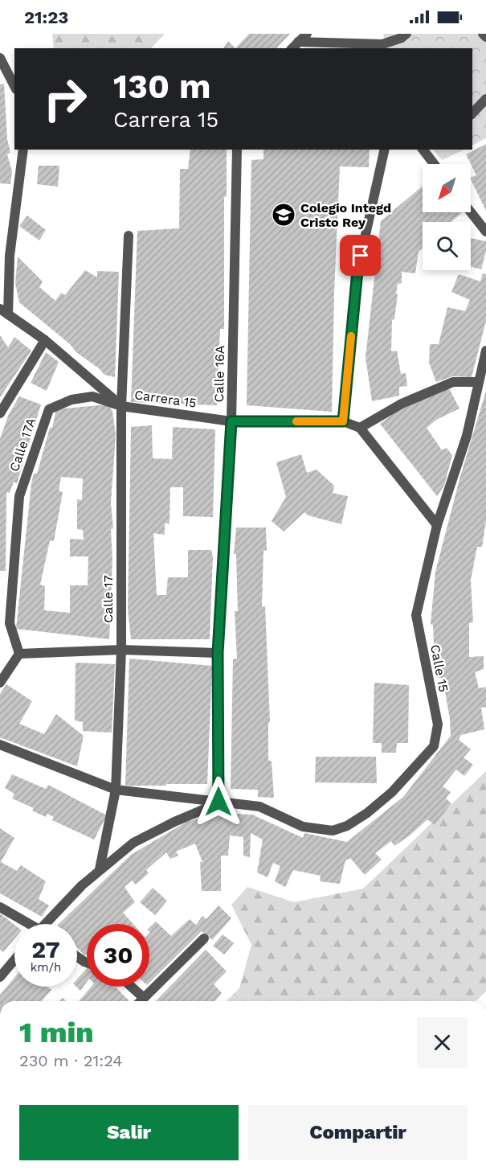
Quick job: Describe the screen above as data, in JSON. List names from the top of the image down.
{
  "streets": {
    "street": [
      "Calle 16A",
      "Carrera 15",
      "Calle 17A",
      "Calle 17",
      "Calle 15"
    ]
  },
  "crossings": [
    ["Calle 16A", "Carrera 15"],
    ["Calle 16A", "Calle 15"],
    ["Carrera 15", "Calle 17A"],
    ["Carrera 15", "Calle 17"],
    ["Calle 17", "Calle 15"]
  ],
  "places": {
    "school or university": ["Colegio Integd Cristo Rey"]
  },
  "north": "bottom left",
  "page": {
    "status": "21:23",
    "turn": ["130 m", "Carrera 15"],
    "speed": "27 km/h",
    "limit": "30",
    "heading": ["1 min", "230 m · 21:24"],
    "buttons": ["Salir", "Compartir"]
  }
}
